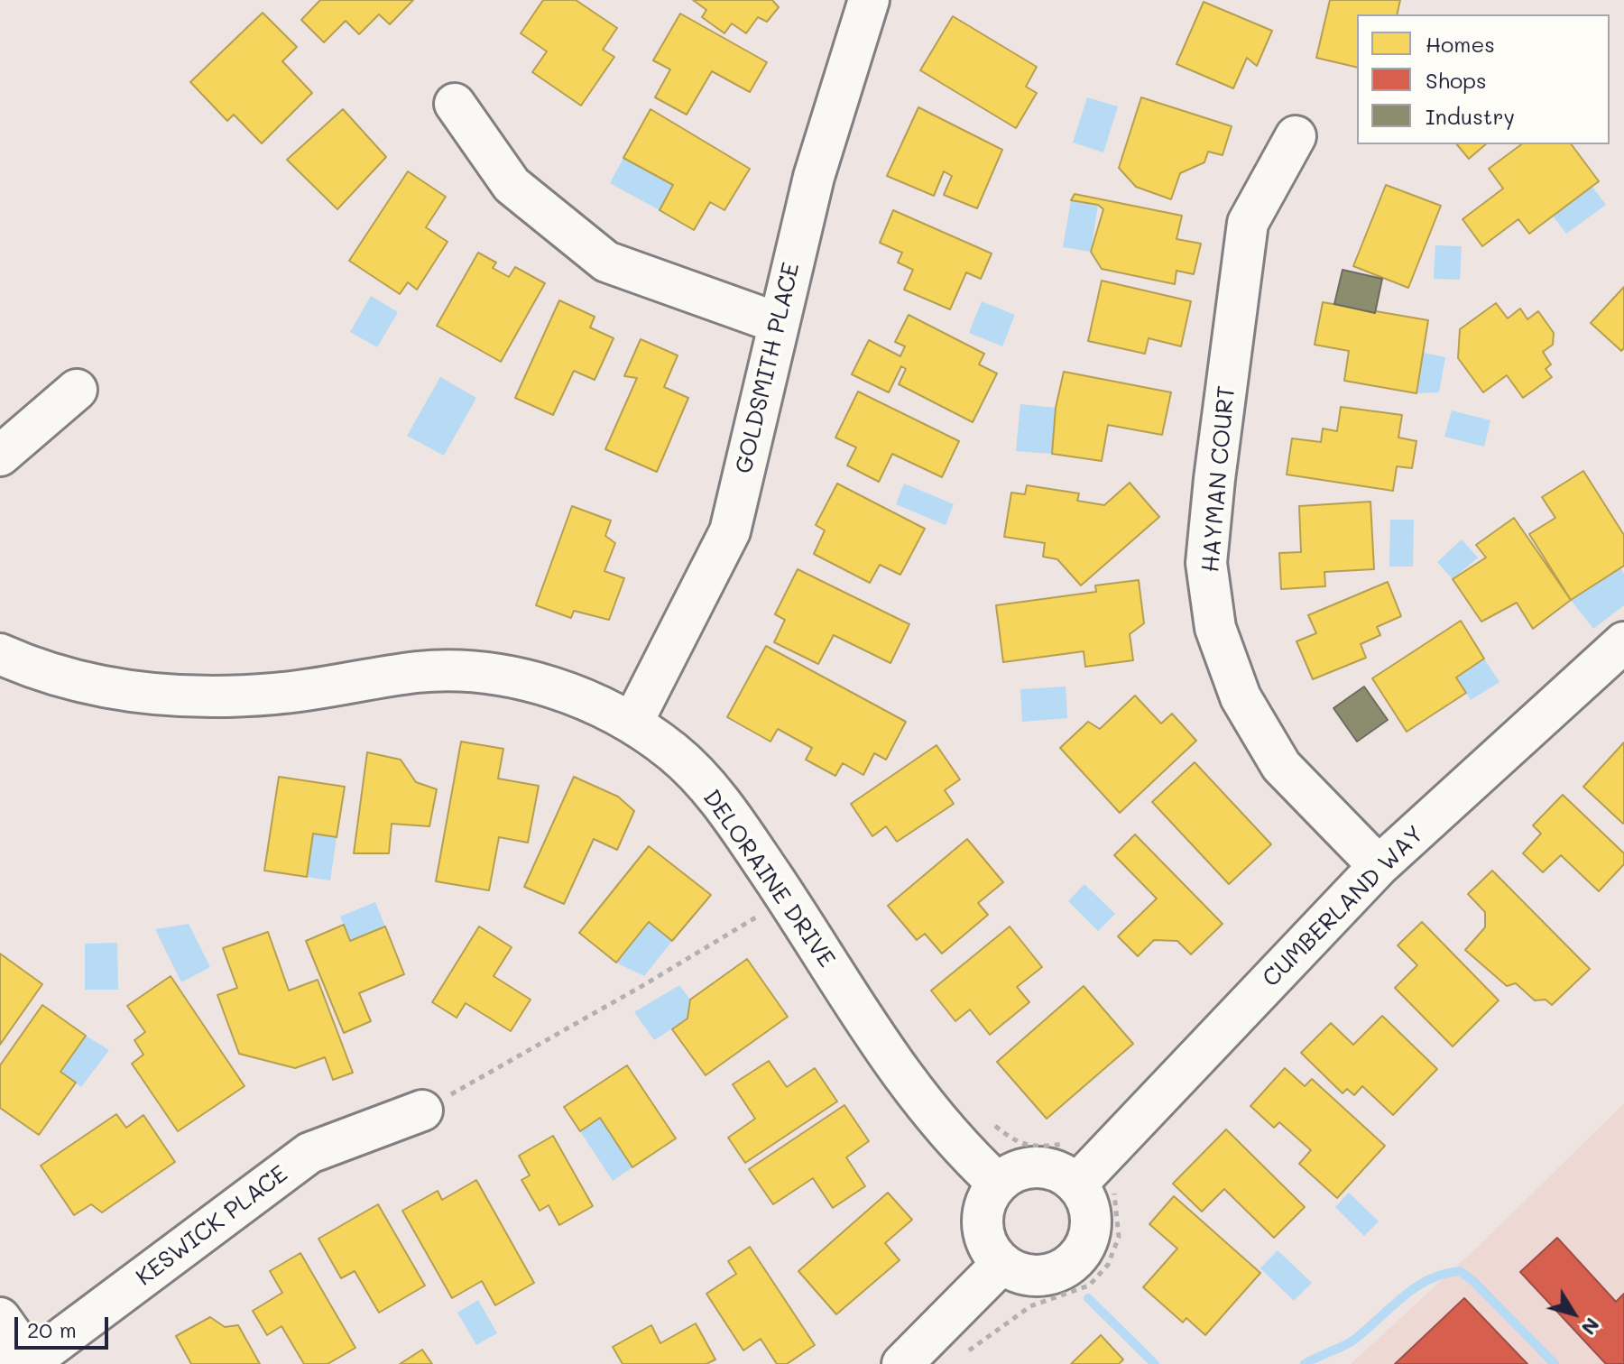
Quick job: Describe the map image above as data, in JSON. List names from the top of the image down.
{
  "streets": {
    "street": [
      "GOLDSMITH PLACE",
      "HAYMAN COURT",
      "DELORAINE DRIVE",
      "CUMBERLAND WAY",
      "KESWICK PLACE"
    ]
  },
  "crossings": [
    ["GOLDSMITH PLACE", "DELORAINE DRIVE"],
    ["HAYMAN COURT", "CUMBERLAND WAY"],
    ["DELORAINE DRIVE", "CUMBERLAND WAY"]
  ],
  "legend": ["Homes", "Shops", "Industry"],
  "scale_bar": "20 m",
  "north": "bottom right"
}
